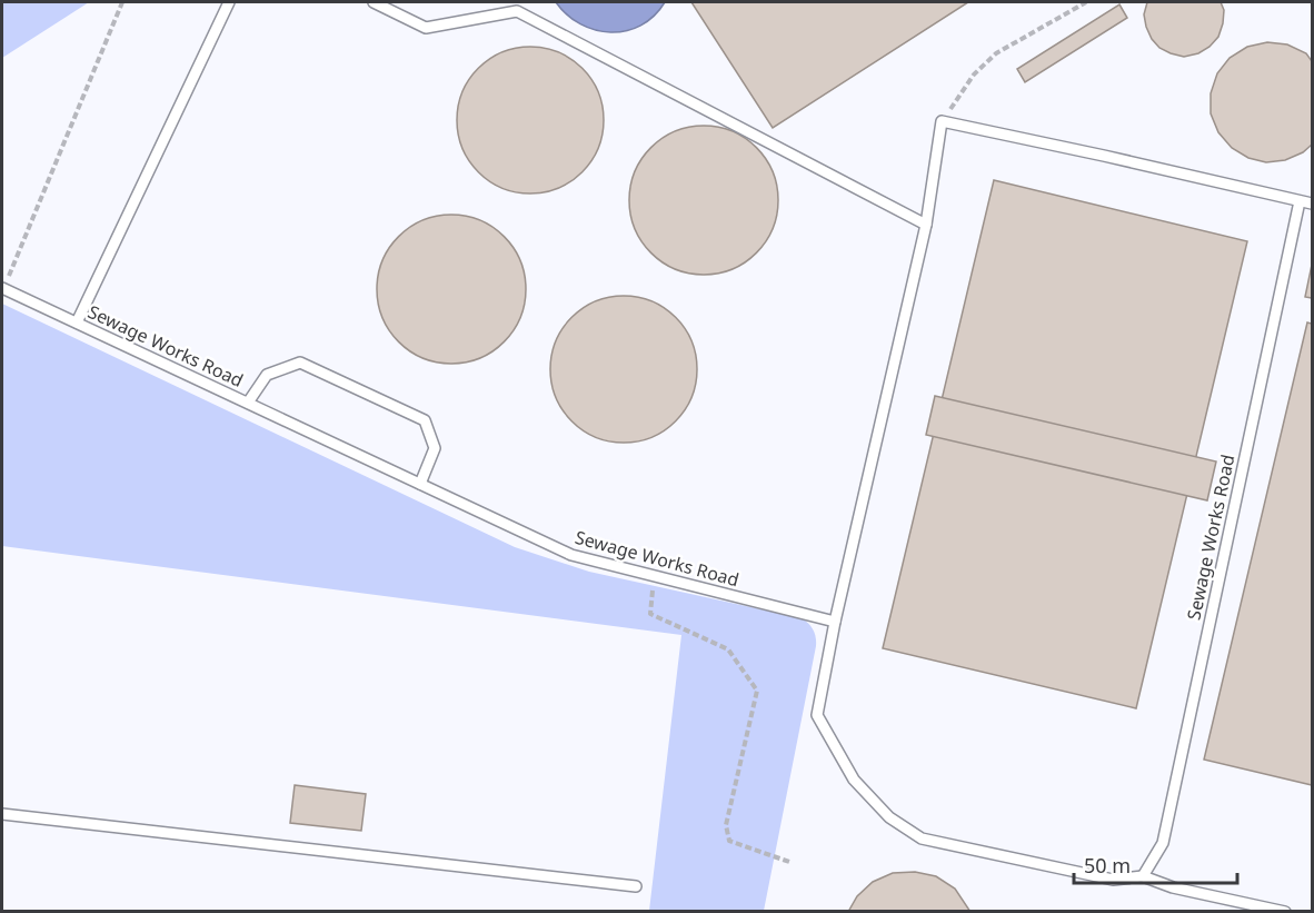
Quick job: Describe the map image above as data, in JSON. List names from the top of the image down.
{
  "streets": {
    "lane": ["Sewage Works Road"]
  },
  "scale_bar": "50 m"
}
